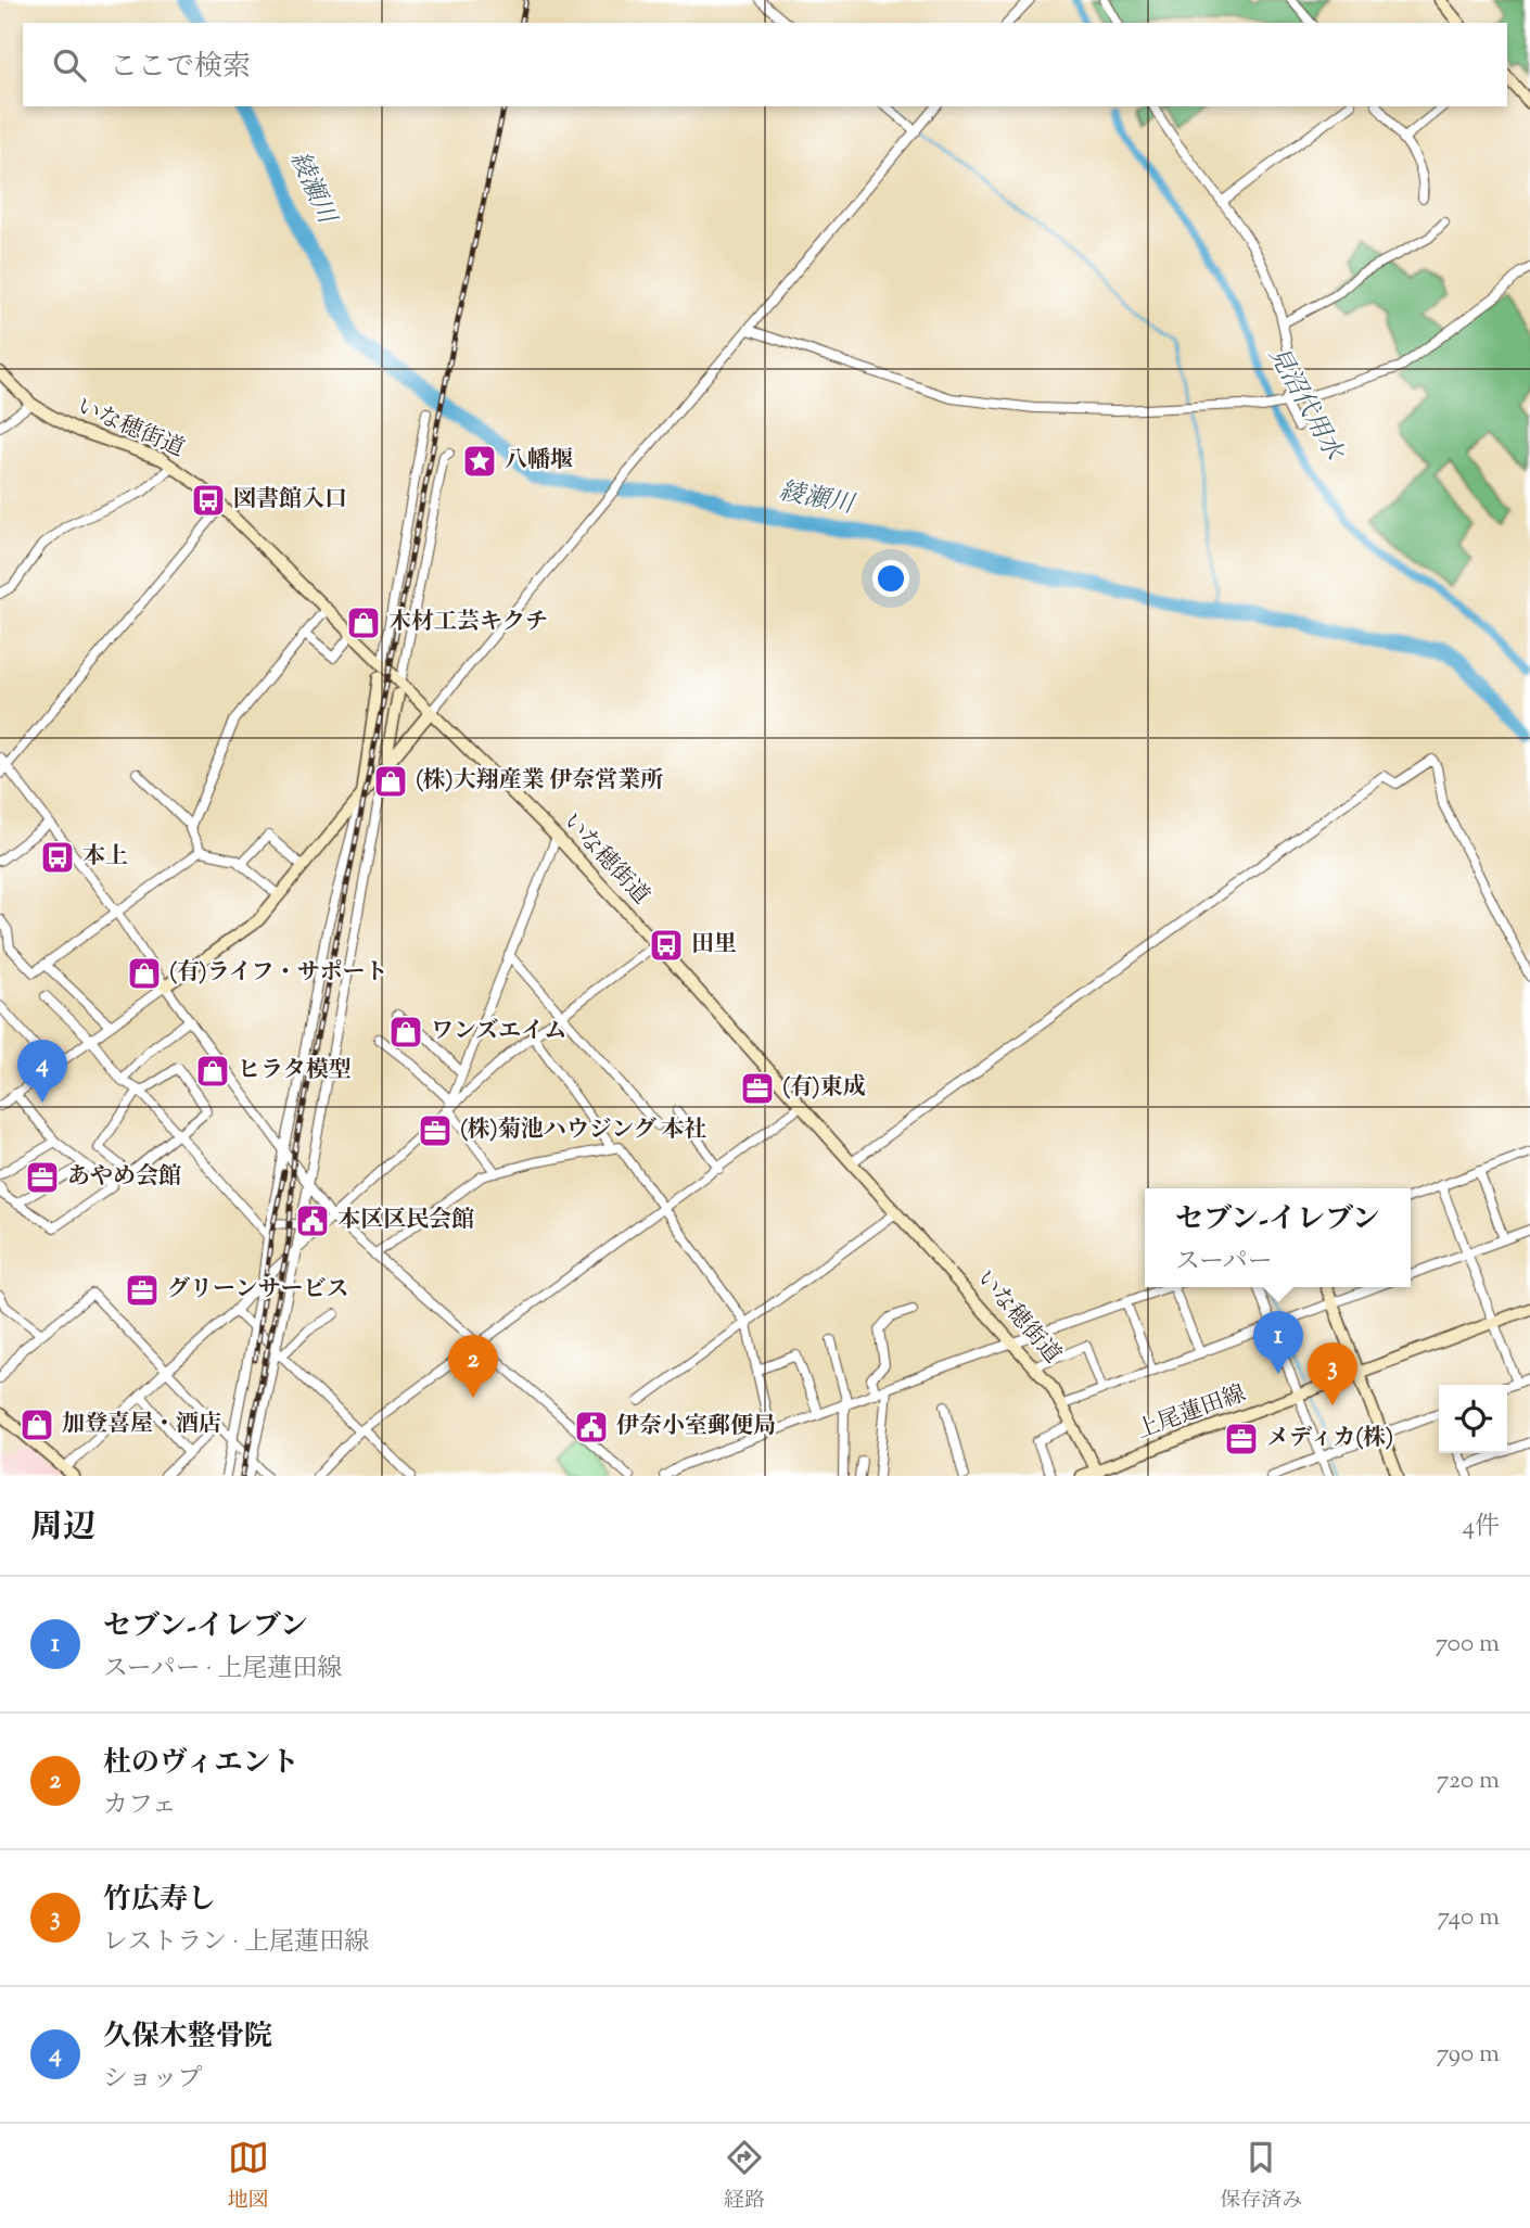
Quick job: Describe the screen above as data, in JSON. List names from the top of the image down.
{
  "streets": {
    "street": ["いな穂街道", "上尾蓮田線"]
  },
  "crossings": [
    ["いな穂街道", "上尾蓮田線"]
  ],
  "water": ["綾瀬川", "見沼代用水"],
  "places": {
    "place": ["八幡堰"],
    "bus stop": ["図書館入口", "本上", "田里"],
    "shop": [
      "木材工芸キクチ",
      "(株)大翔産業 伊奈営業所",
      "(有)ライフ・サポート",
      "ワンズエイム",
      "ヒラタ模型",
      "加登喜屋・酒店"
    ],
    "office": [
      "(有)東成",
      "(株)菊池ハウジング 本社",
      "あやめ会館",
      "グリーンサービス",
      "メディカ(株)"
    ],
    "public building": ["本区区民会館", "伊奈小室郵便局"]
  },
  "page": {
    "search": "ここで検索",
    "pins": [
      "4",
      "1",
      "2",
      "3"
    ],
    "popup": ["セブン-イレブン", "スーパー"],
    "heading": ["周辺", "4件"],
    "list": [
      {
        "mark": "1",
        "name": "セブン-イレブン",
        "note": "スーパー · 上尾蓮田線",
        "value": "700 m"
      },
      {
        "mark": "2",
        "name": "杜のヴィエント",
        "note": "カフェ",
        "value": "720 m"
      },
      {
        "mark": "3",
        "name": "竹広寿し",
        "note": "レストラン · 上尾蓮田線",
        "value": "740 m"
      },
      {
        "mark": "4",
        "name": "久保木整骨院",
        "note": "ショップ",
        "value": "790 m"
      }
    ],
    "nav": ["地図", "経路", "保存済み"]
  }
}
